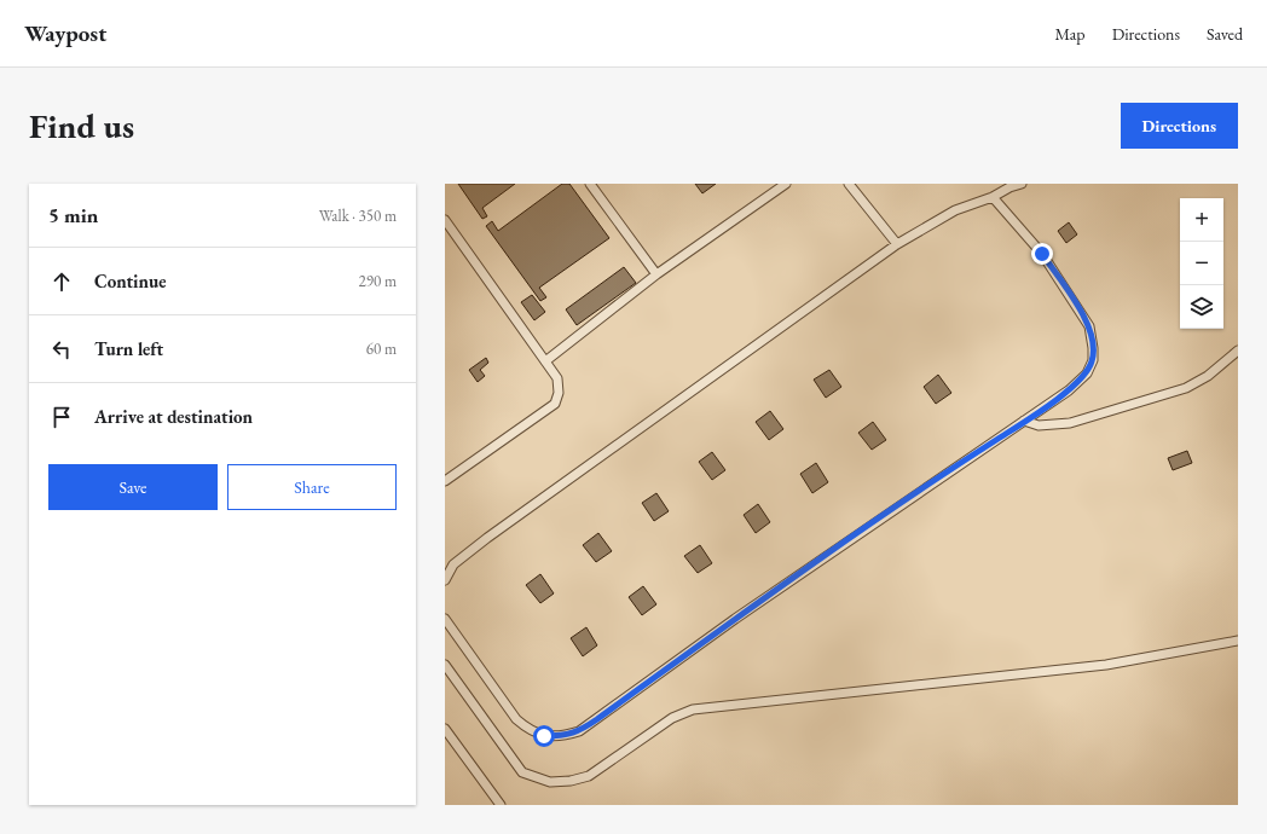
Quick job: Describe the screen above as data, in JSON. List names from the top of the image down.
{
  "page": {
    "header": "Waypost",
    "nav": ["Map", "Directions", "Saved"],
    "buttons": [
      "Directions",
      ["Save", "Share"]
    ],
    "title": "Find us",
    "heading": ["5 min", "Walk · 350 m"],
    "map_buttons": ["+", "−"],
    "list": [
      ["Continue", "290 m"],
      ["Turn left", "60 m"],
      "Arrive at destination"
    ]
  }
}
